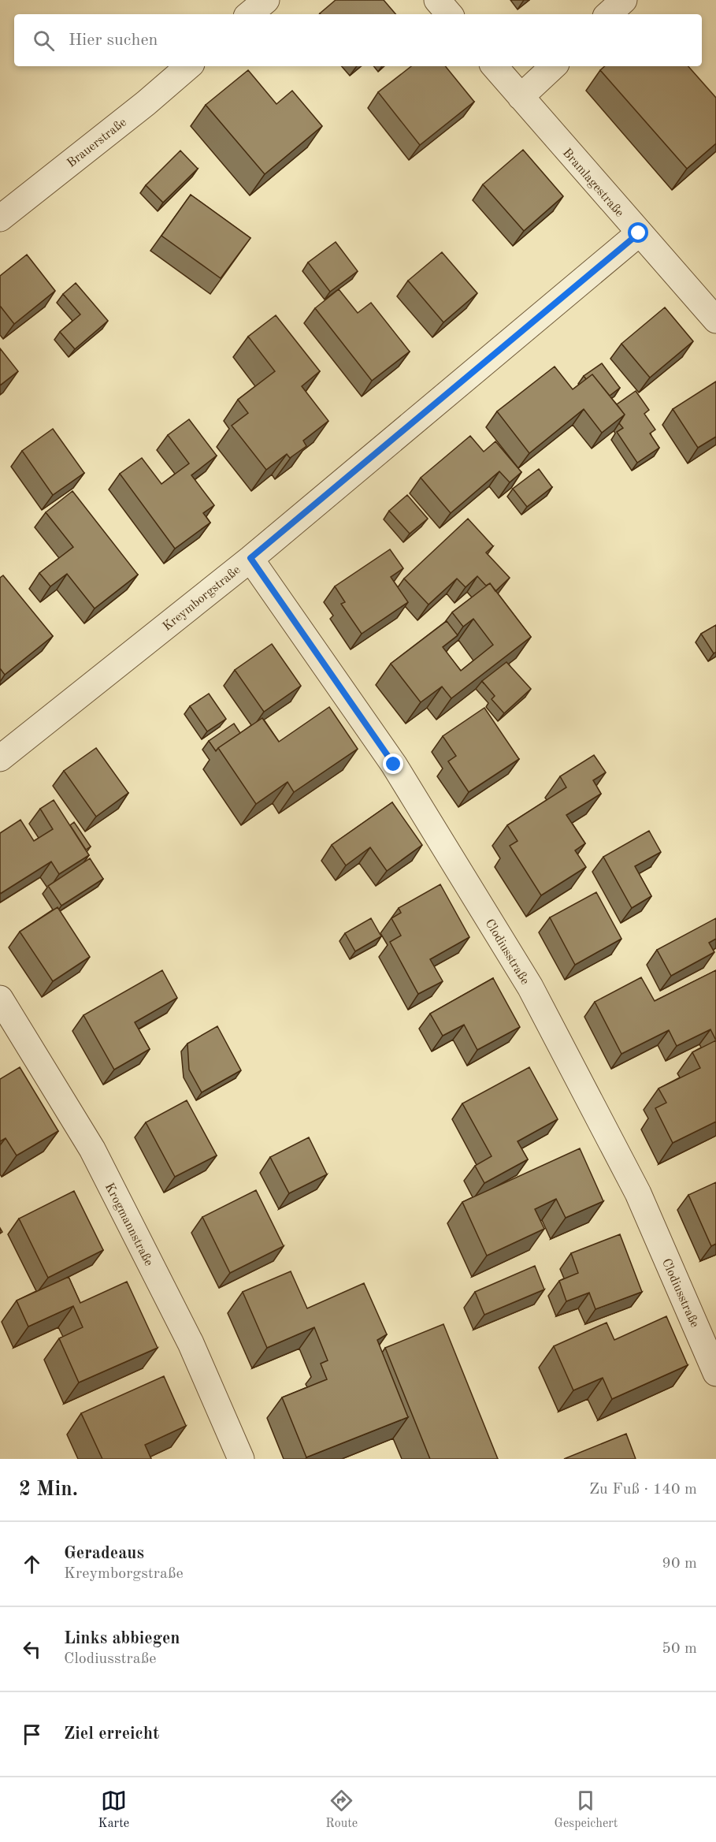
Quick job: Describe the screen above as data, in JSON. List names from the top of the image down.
{
  "streets": {
    "street": [
      "Brauerstraße",
      "Bramlagestraße",
      "Kreymborgstraße",
      "Clodiusstraße",
      "Krogmannstraße"
    ]
  },
  "crossings": [
    ["Bramlagestraße", "Kreymborgstraße"],
    ["Kreymborgstraße", "Clodiusstraße"]
  ],
  "page": {
    "search": "Hier suchen",
    "heading": ["2 Min.", "Zu Fuß · 140 m"],
    "list": [
      ["Geradeaus", "Kreymborgstraße", "90 m"],
      ["Links abbiegen", "Clodiusstraße", "50 m"],
      "Ziel erreicht"
    ],
    "nav": ["Karte", "Route", "Gespeichert"]
  }
}
